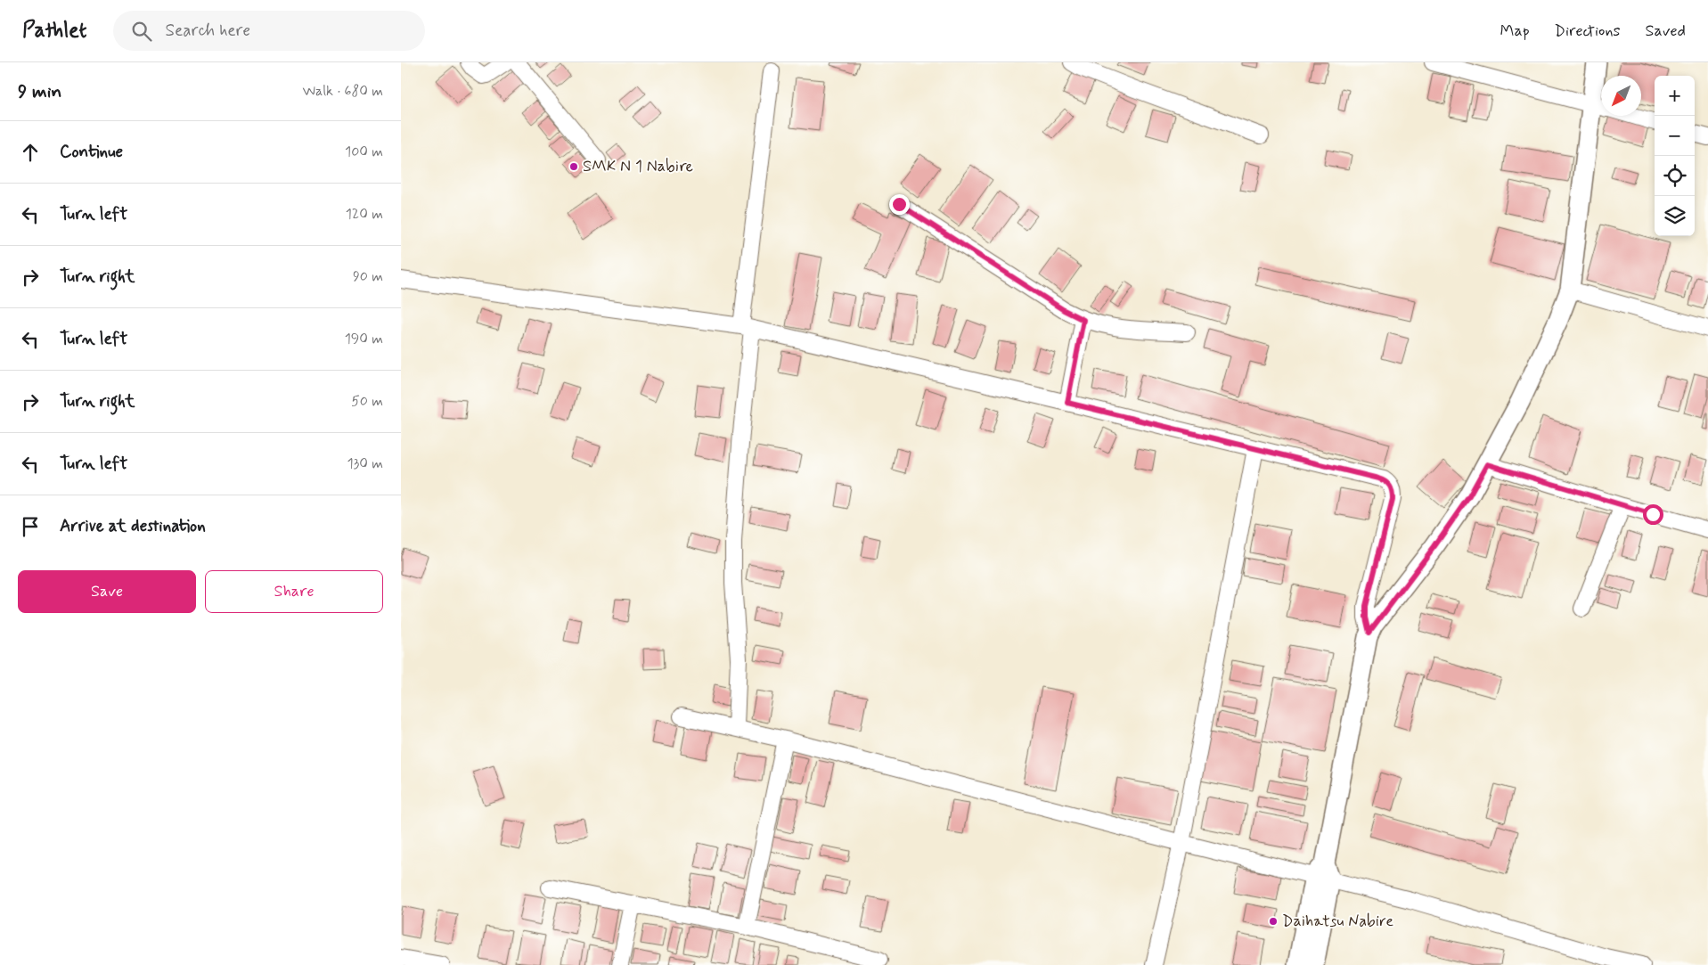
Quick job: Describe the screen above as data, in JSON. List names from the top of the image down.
{
  "places": ["SMK N 1 Nabire", "Daihatsu Nabire"],
  "north": "bottom left",
  "page": {
    "header": "Pathlet",
    "search": "Search here",
    "nav": ["Map", "Directions", "Saved"],
    "heading": ["9 min", "Walk · 680 m"],
    "map_buttons": ["+", "−"],
    "list": [
      ["Continue", "100 m"],
      ["Turn left", "120 m"],
      ["Turn right", "90 m"],
      ["Turn left", "190 m"],
      ["Turn right", "50 m"],
      ["Turn left", "130 m"],
      "Arrive at destination"
    ],
    "buttons": ["Save", "Share"]
  }
}
